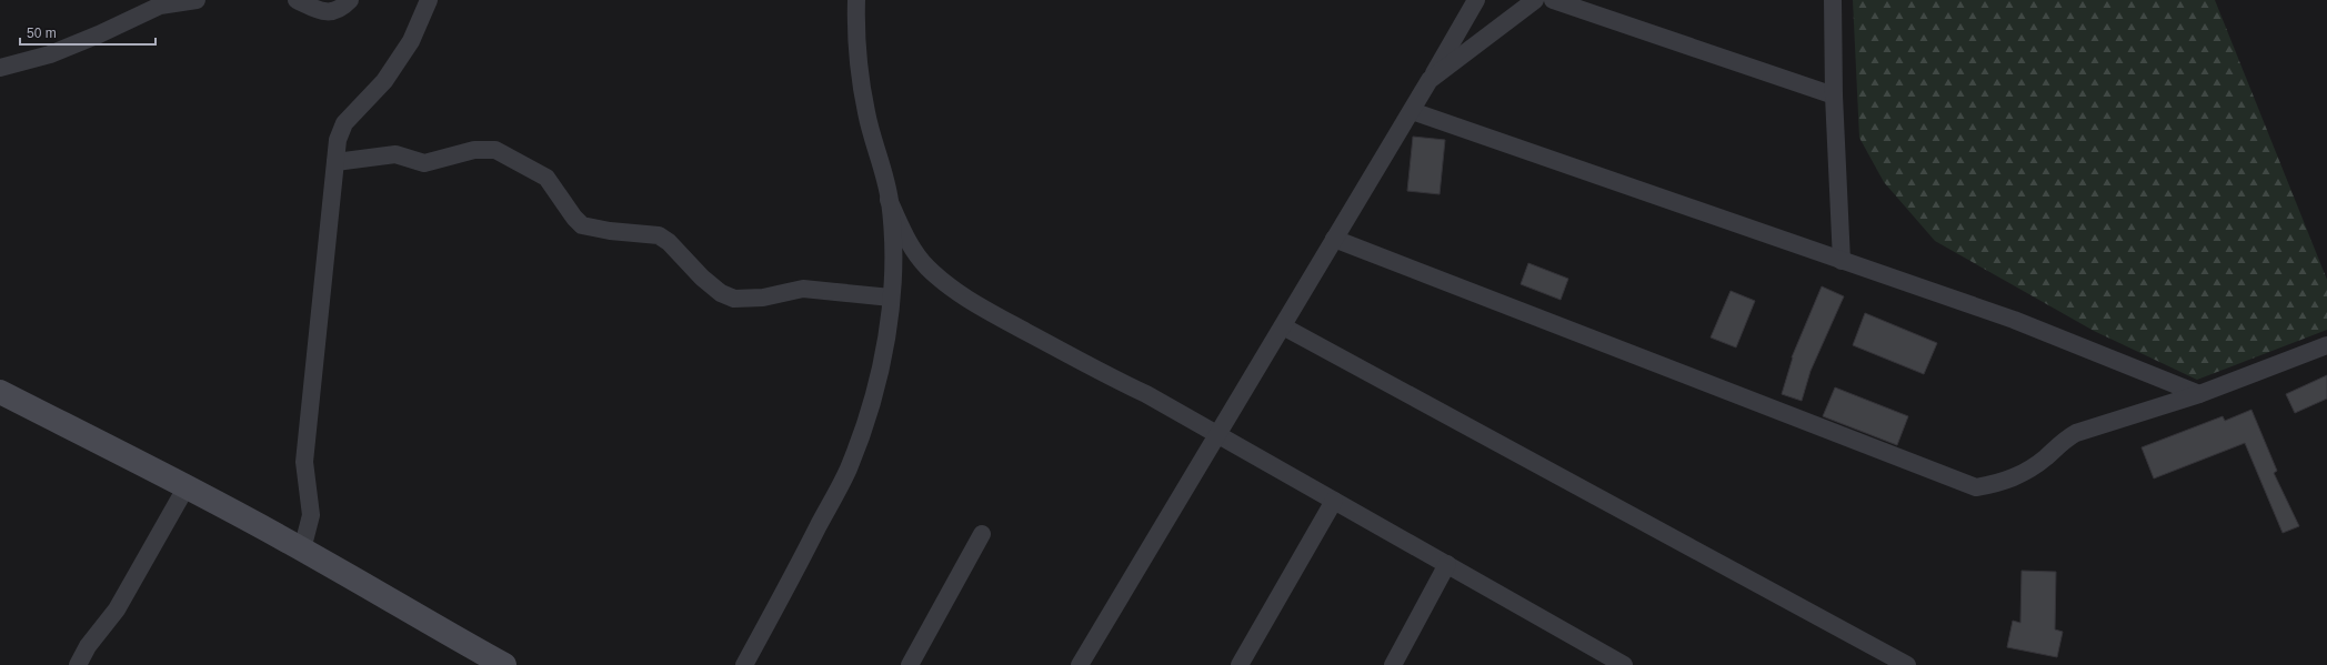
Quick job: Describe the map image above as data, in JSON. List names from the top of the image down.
{
  "scale_bar": "50 m"
}
